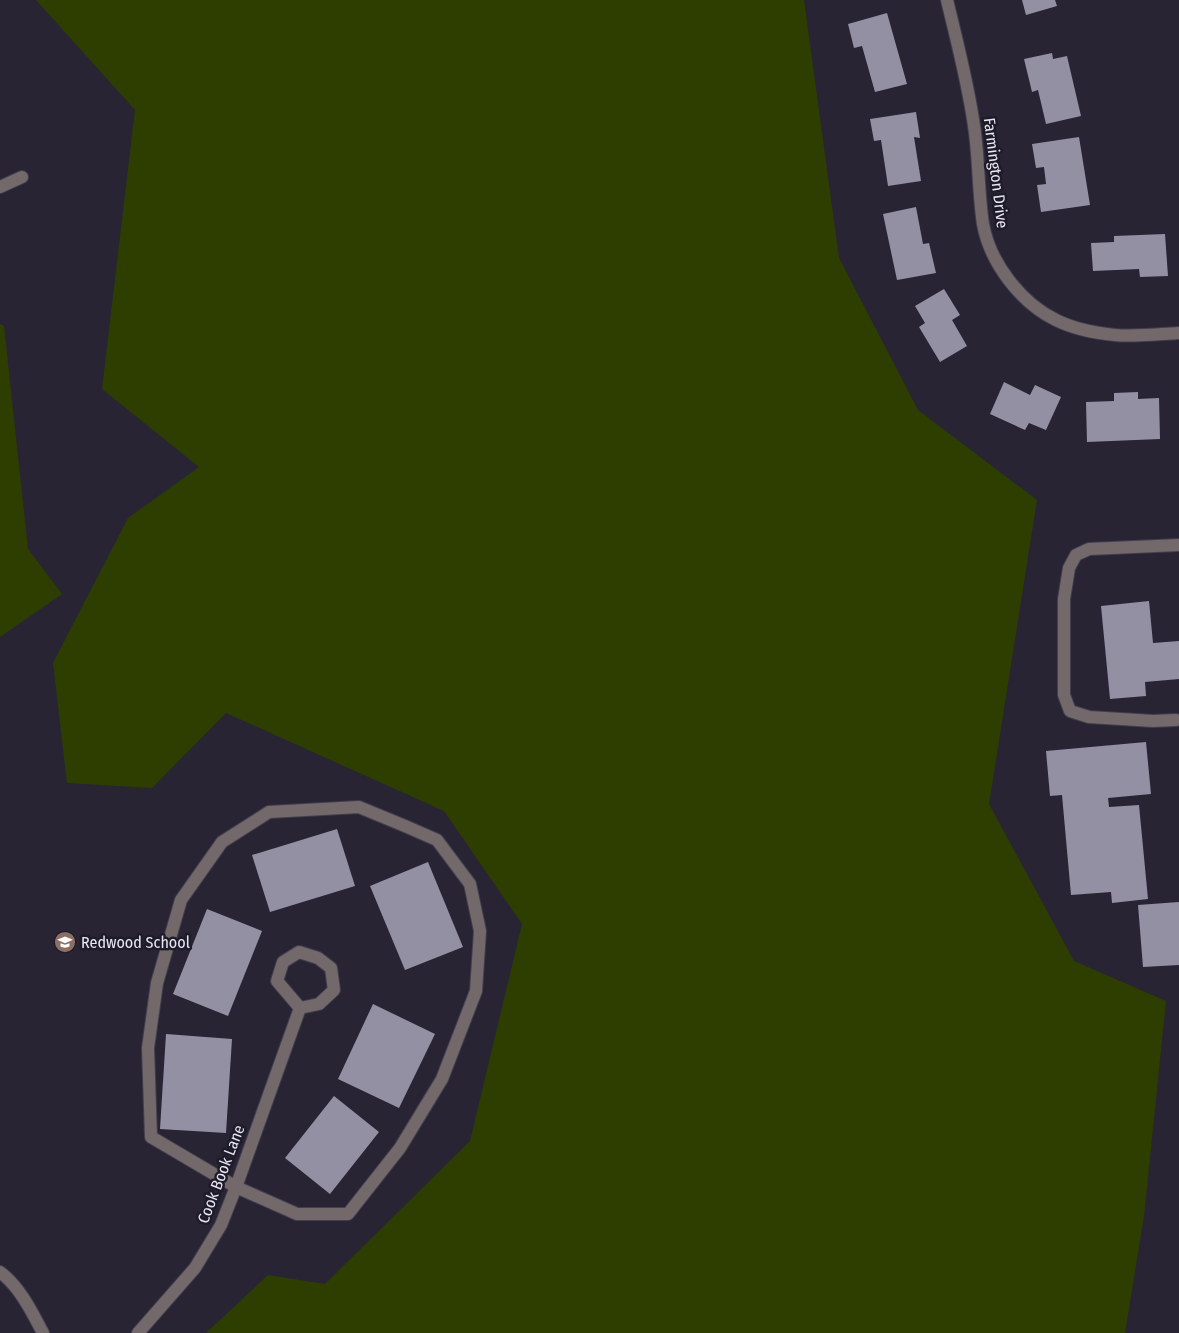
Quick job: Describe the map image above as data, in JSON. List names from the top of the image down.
{
  "streets": {
    "street": ["Farmington Drive", "Cook Book Lane"]
  },
  "places": {
    "school or university": ["Redwood School"]
  }
}
